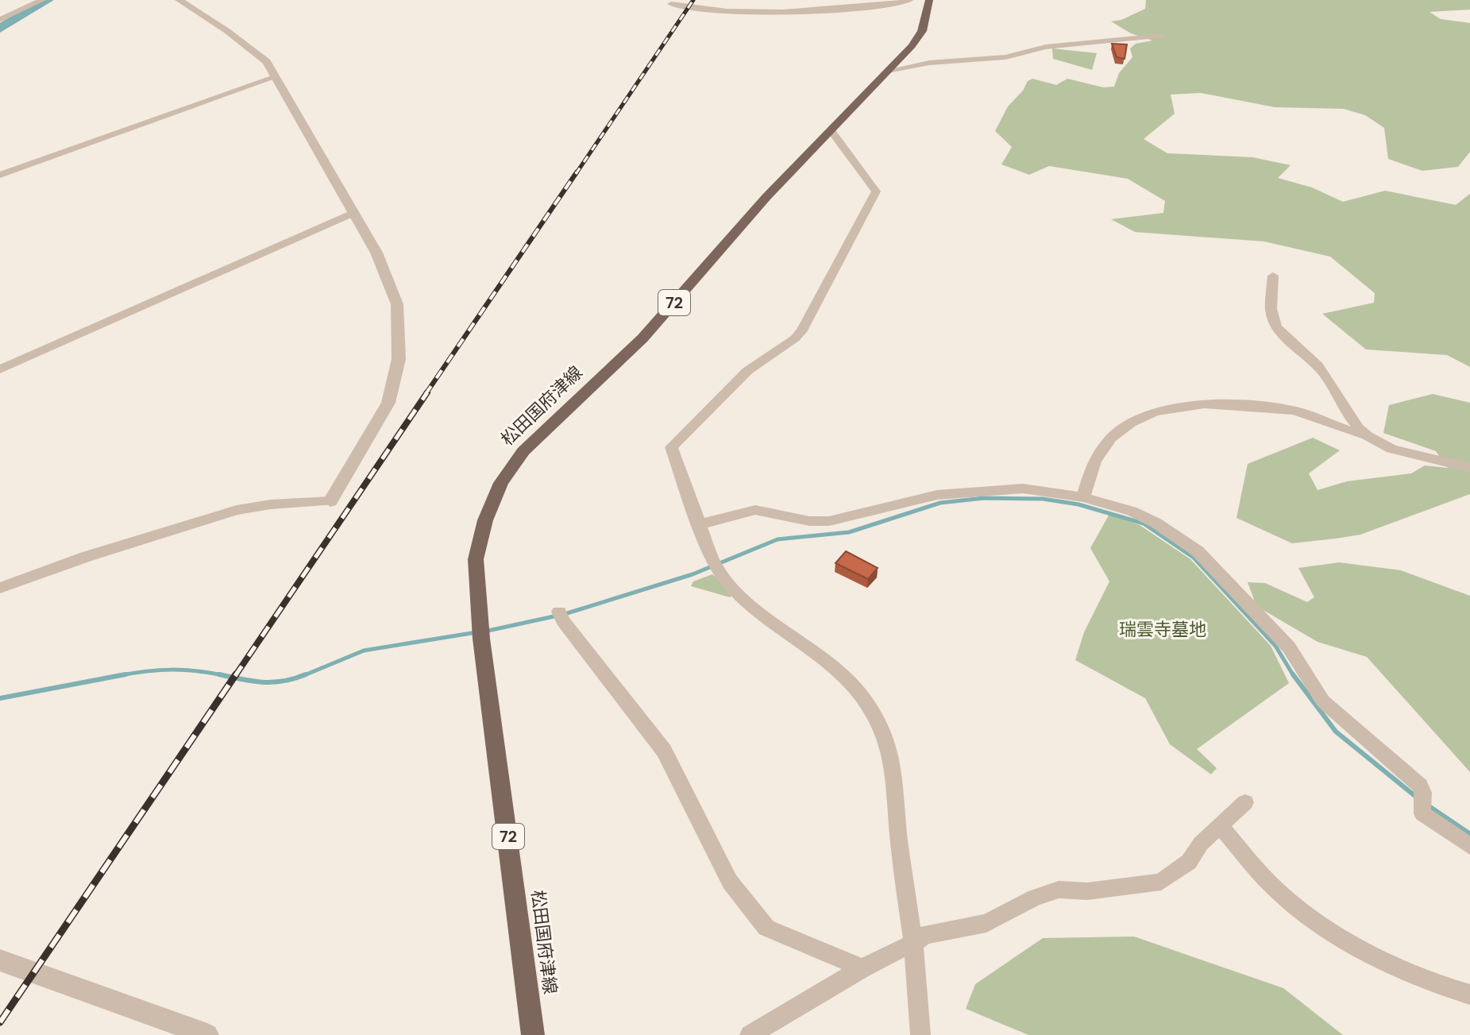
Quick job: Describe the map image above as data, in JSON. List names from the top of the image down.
{
  "streets": {
    "main road": ["72", "松田国府津線"]
  },
  "parks": ["瑞雲寺墓地"]
}
